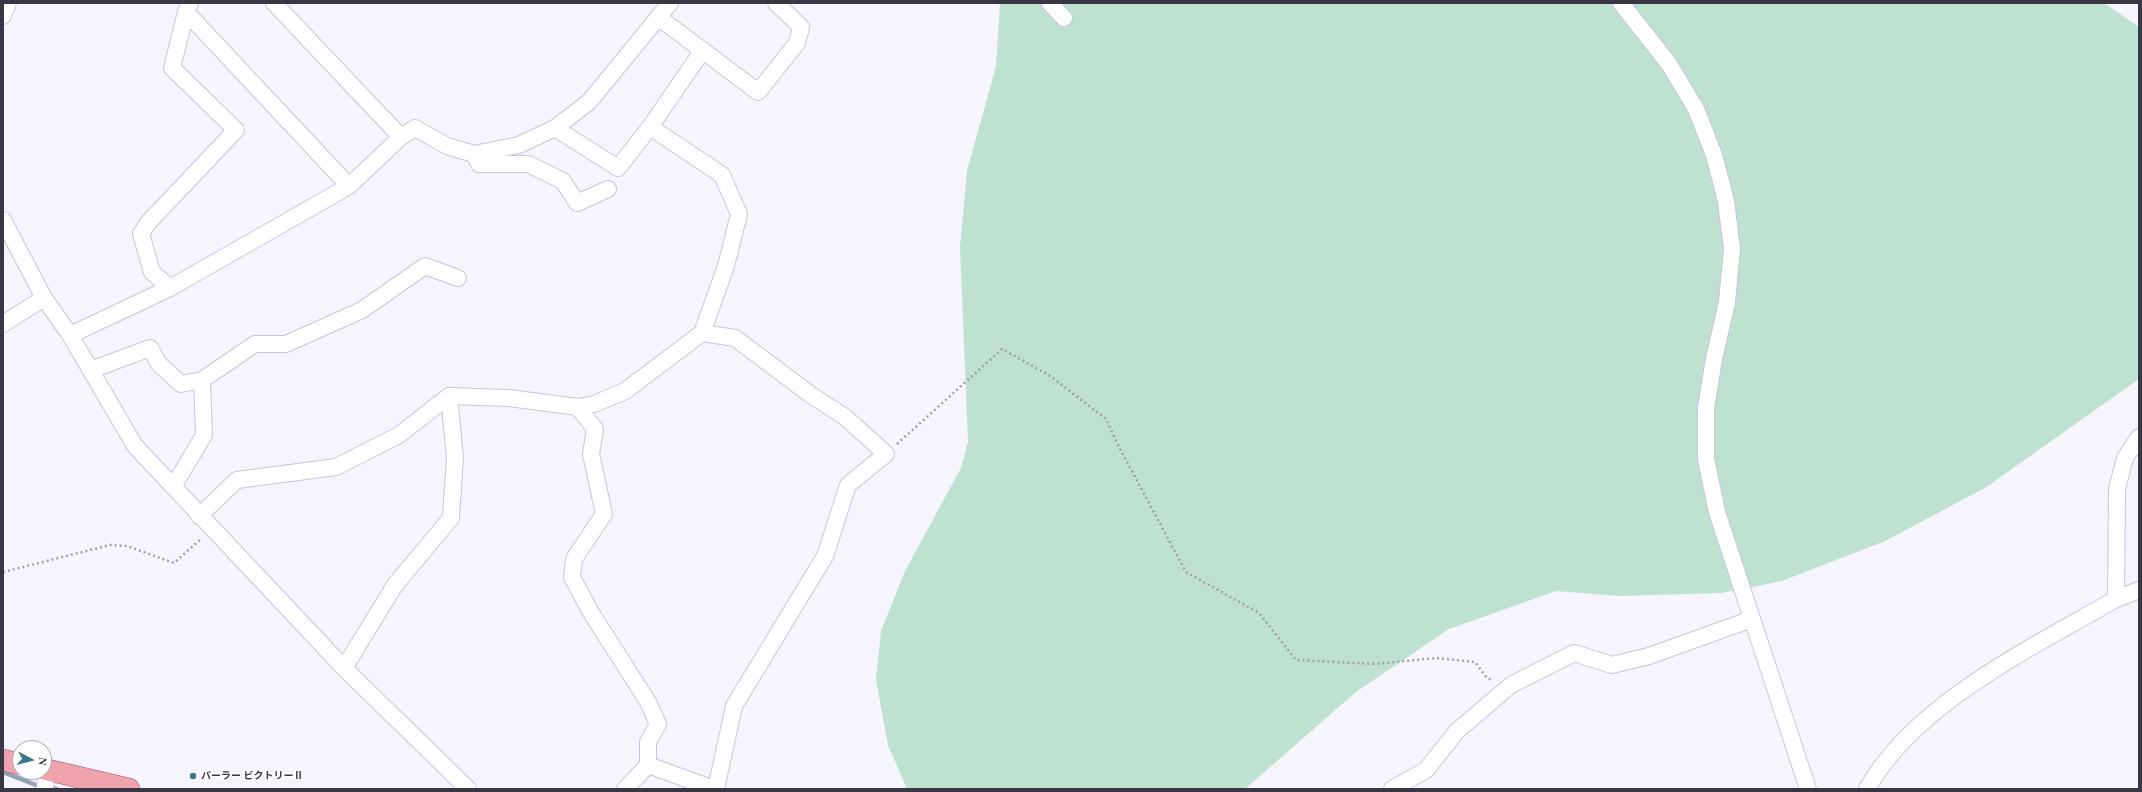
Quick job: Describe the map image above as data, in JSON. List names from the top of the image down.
{
  "places": ["パーラー ビクトリーⅡ"],
  "north": "right"
}
